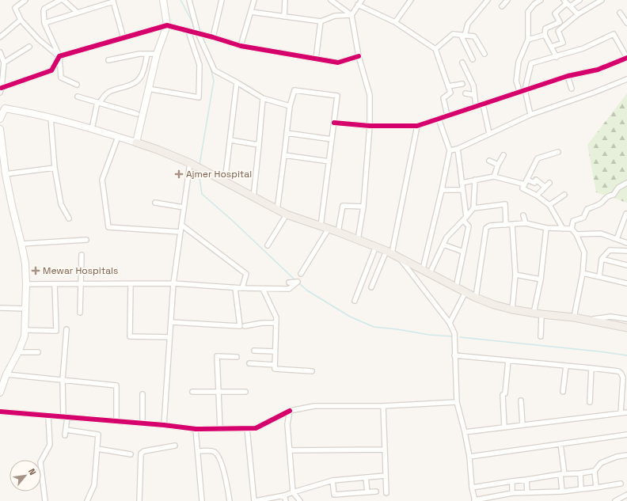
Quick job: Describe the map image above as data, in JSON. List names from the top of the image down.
{
  "places": {
    "health": ["Ajmer Hospital", "Mewar Hospitals"]
  },
  "north": "top right"
}
